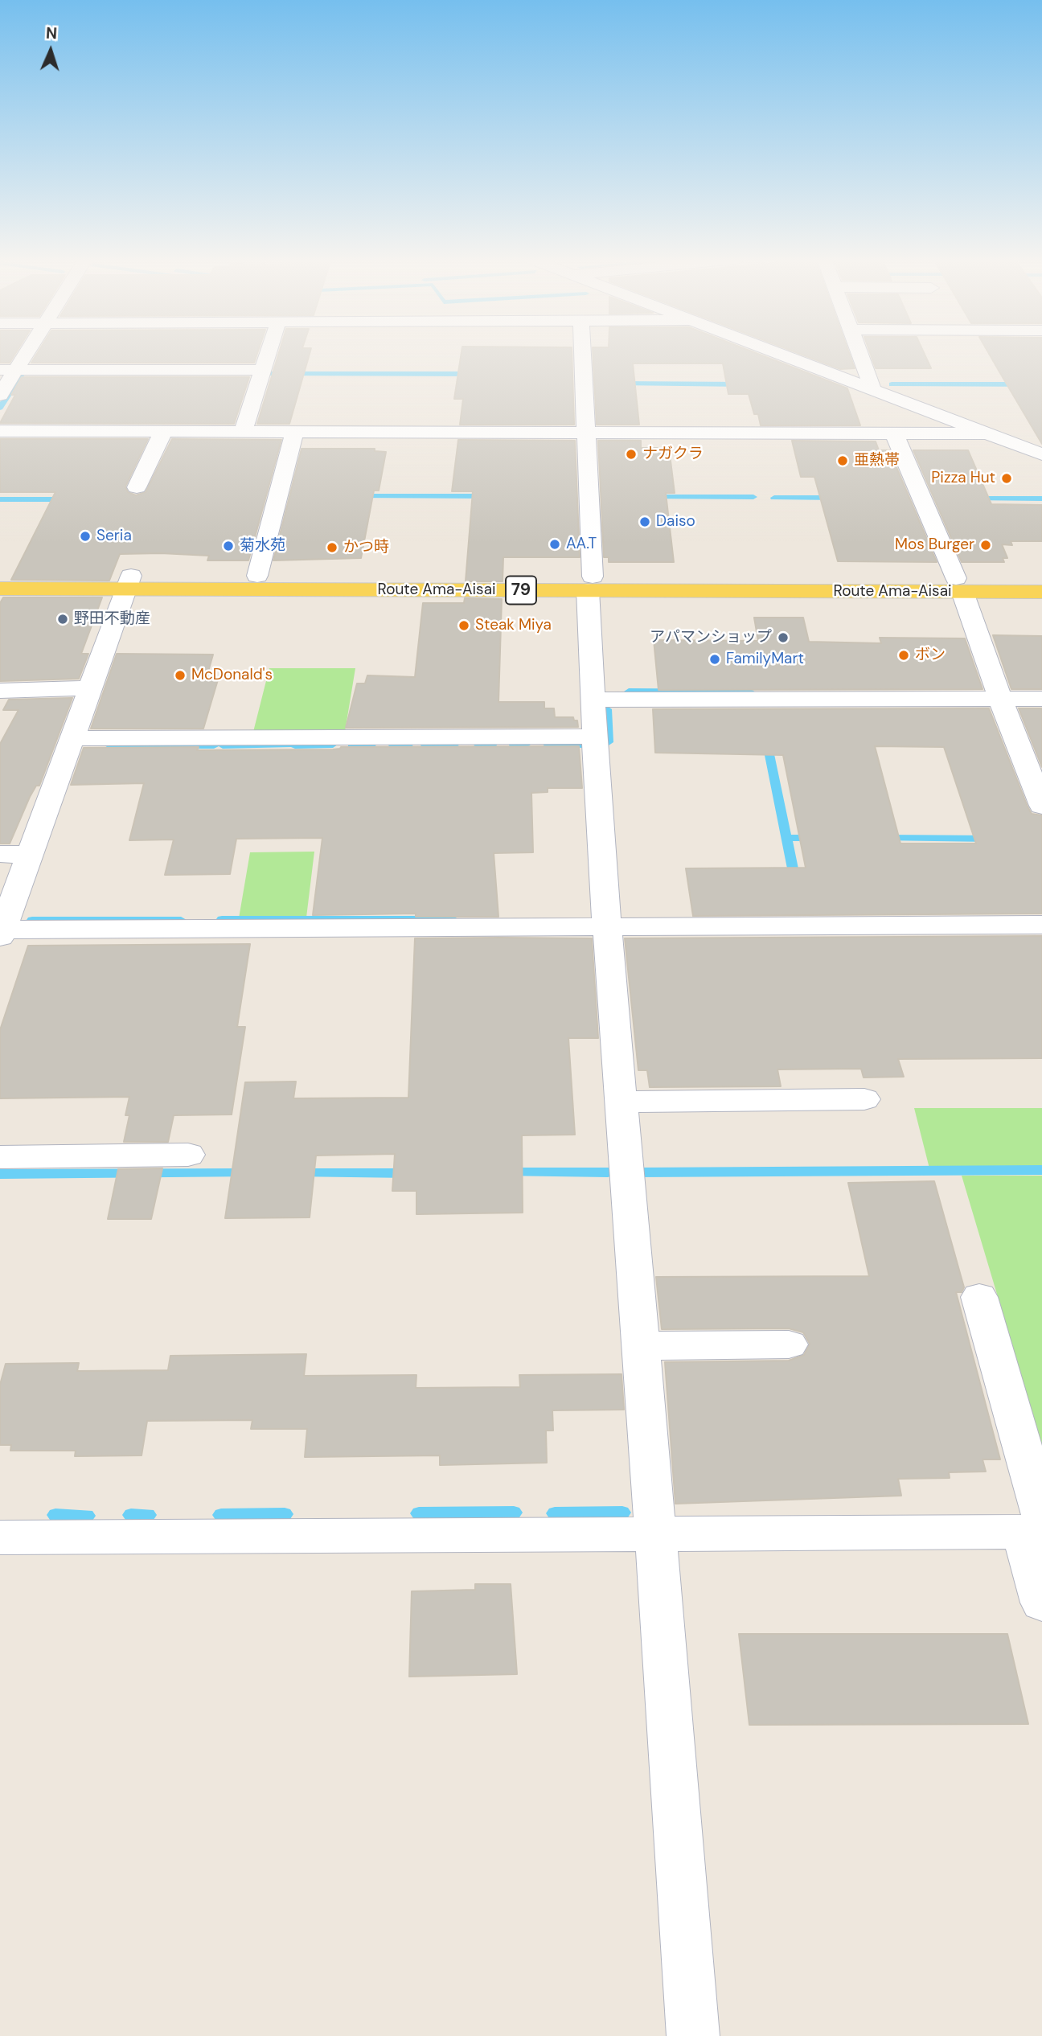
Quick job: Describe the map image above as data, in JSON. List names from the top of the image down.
{
  "streets": {
    "main road": ["Route Ama-Aisai", "79"]
  },
  "places": [
    "ナガクラ",
    "亜熱帯",
    "Pizza Hut",
    "Daiso",
    "Seria",
    "AA.T",
    "Mos Burger",
    "菊水苑",
    "かつ時",
    "野田不動産",
    "Steak Miya",
    "アパマンショップ",
    "ボン",
    "FamilyMart",
    "McDonald's"
  ],
  "north": "top"
}
